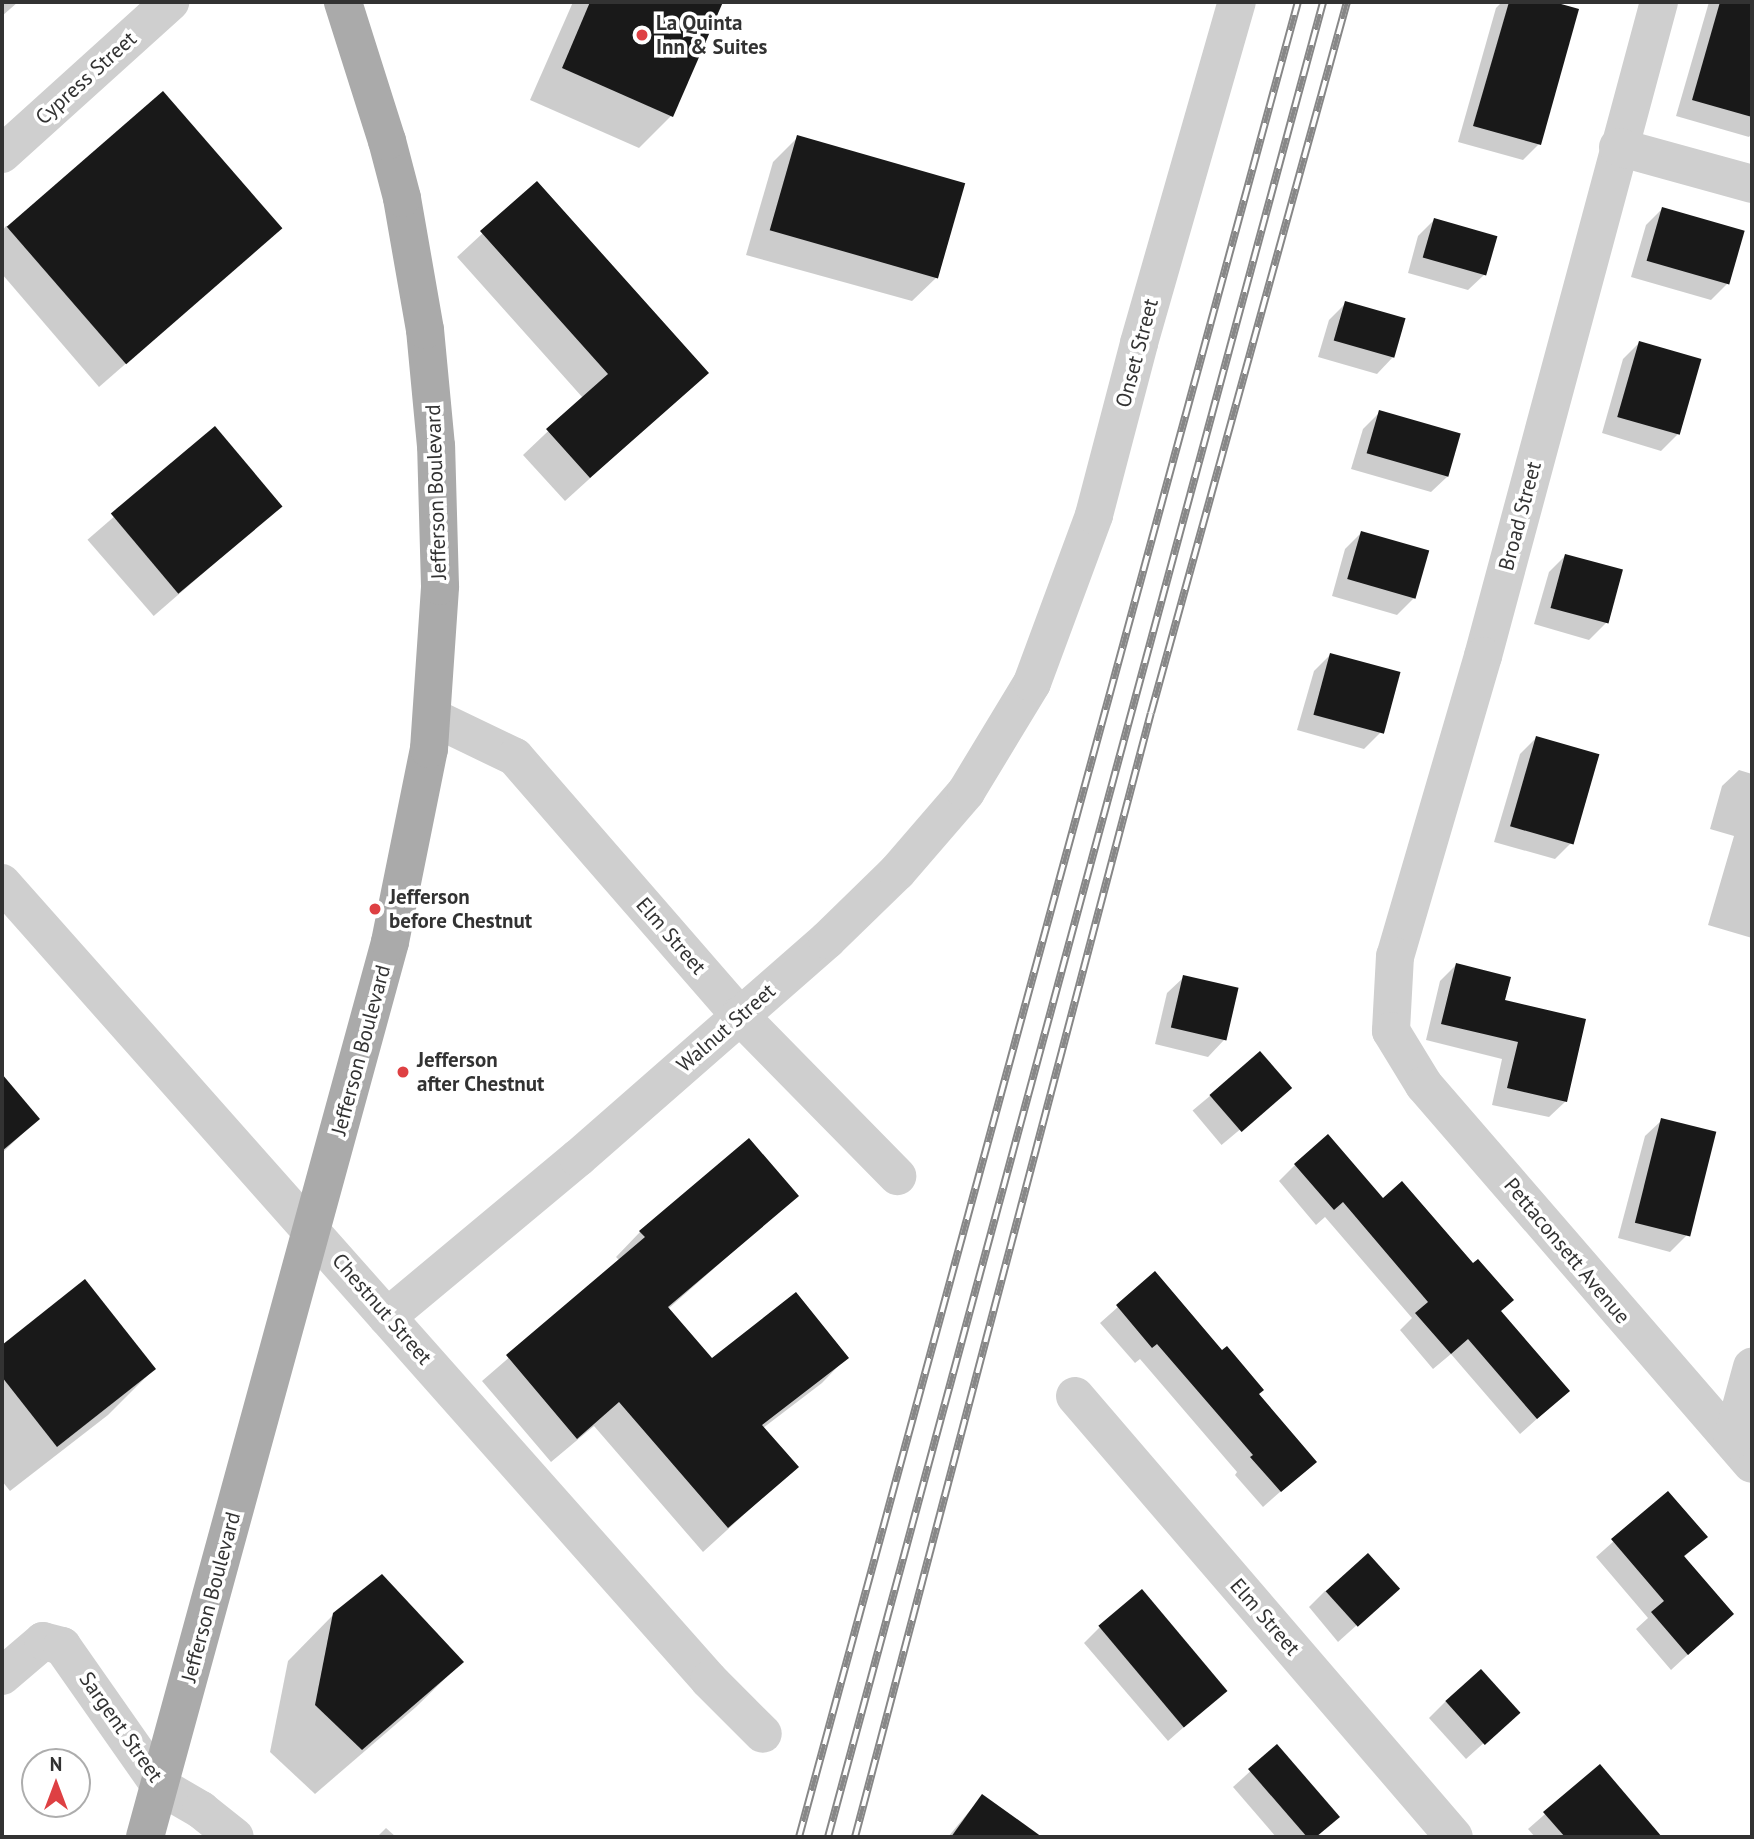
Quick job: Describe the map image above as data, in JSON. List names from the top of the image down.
{
  "streets": {
    "main road": ["Jefferson Boulevard"],
    "street": [
      "Cypress Street",
      "Onset Street",
      "Broad Street",
      "Elm Street",
      "Walnut Street",
      "Pettaconsett Avenue",
      "Chestnut Street",
      "Sargent Street"
    ]
  },
  "crossings": [
    ["Onset Street", "Walnut Street"],
    ["Jefferson Boulevard", "Elm Street"],
    ["Jefferson Boulevard", "Chestnut Street"],
    ["Jefferson Boulevard", "Sargent Street"],
    ["Broad Street", "Pettaconsett Avenue"],
    ["Elm Street", "Walnut Street"],
    ["Walnut Street", "Chestnut Street"]
  ],
  "places": ["La Quinta Inn & Suites", "Jefferson before Chestnut", "Jefferson after Chestnut"],
  "north": "top"
}
